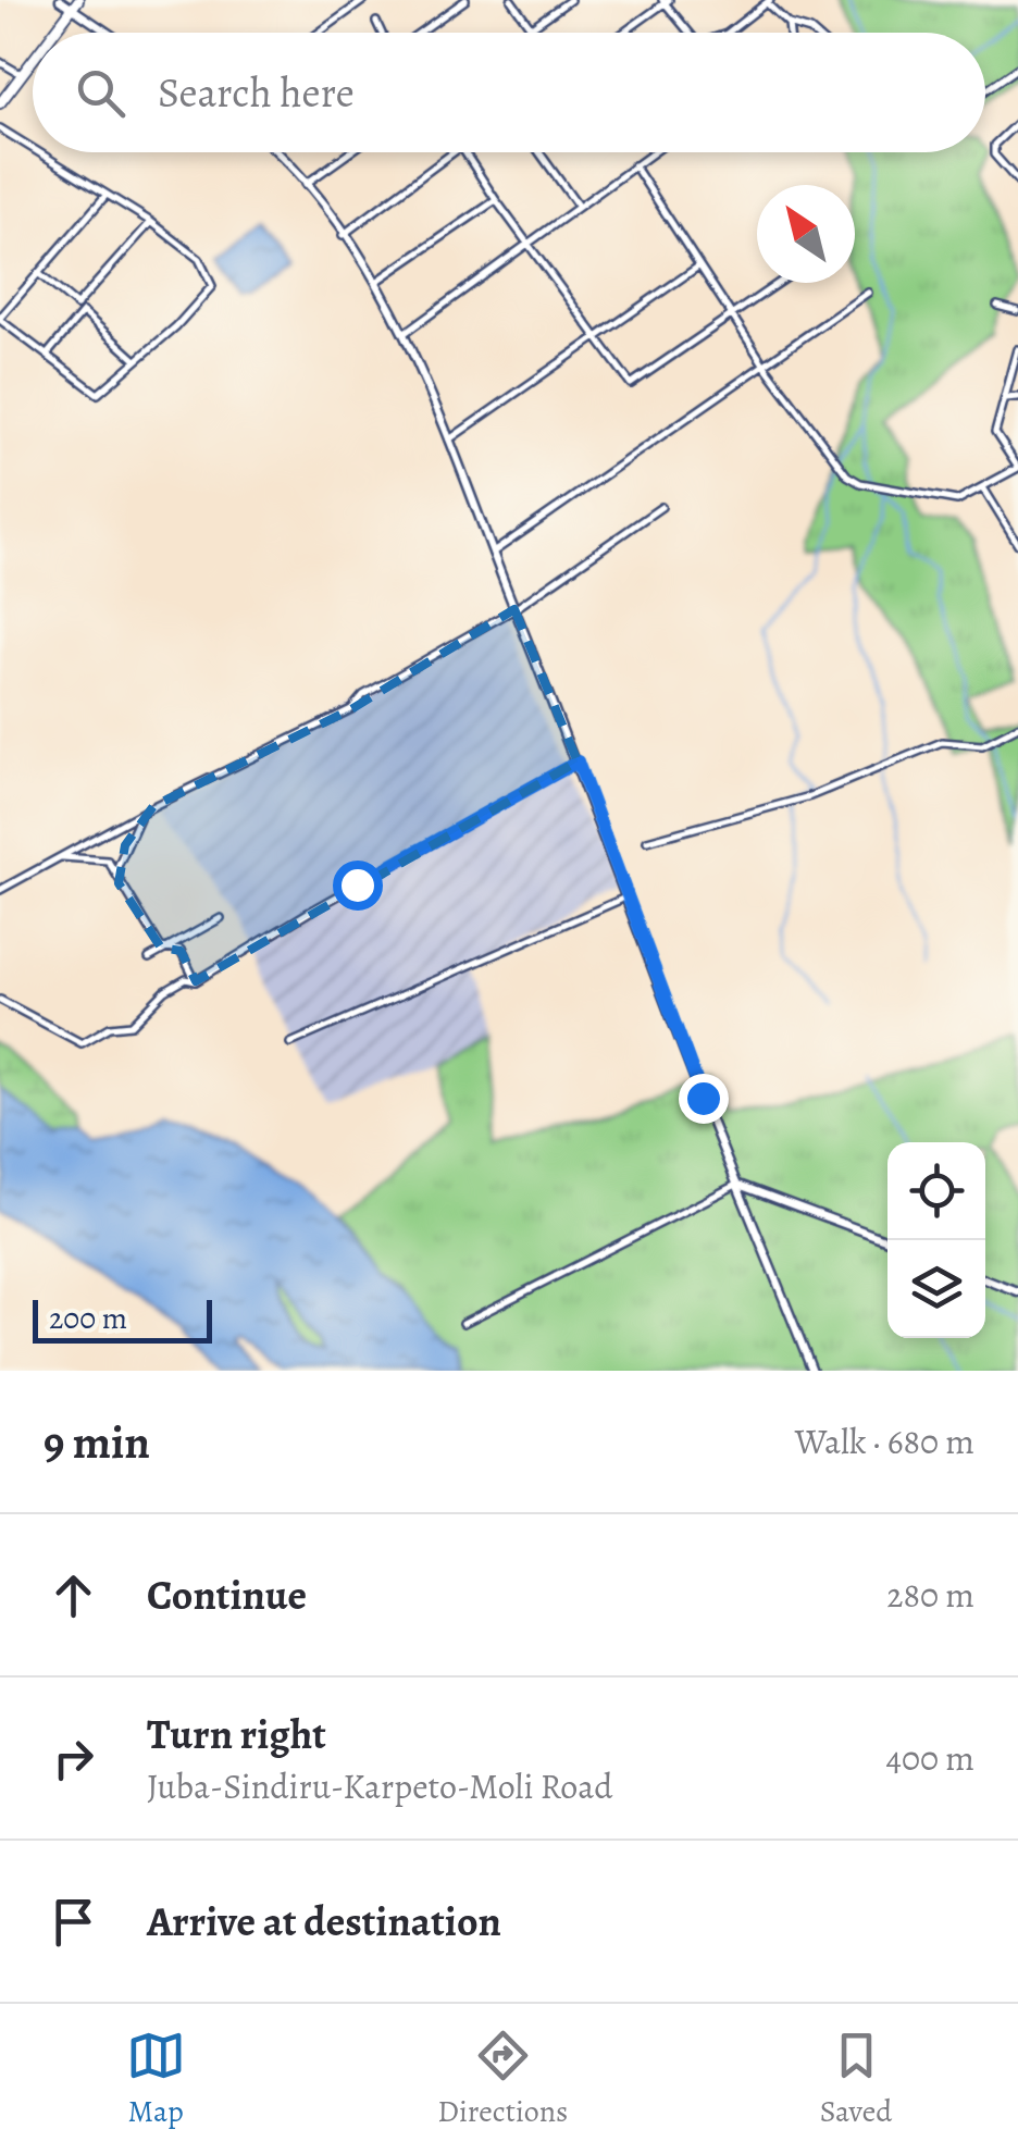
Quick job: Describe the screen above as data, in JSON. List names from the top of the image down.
{
  "scale_bar": "200 m",
  "north": "top left",
  "page": {
    "search": "Search here",
    "scale": "200 m",
    "heading": ["9 min", "Walk · 680 m"],
    "list": [
      ["Continue", "280 m"],
      ["Turn right", "Juba-Sindiru-Karpeto-Moli Road", "400 m"],
      "Arrive at destination"
    ],
    "nav": ["Map", "Directions", "Saved"]
  }
}
